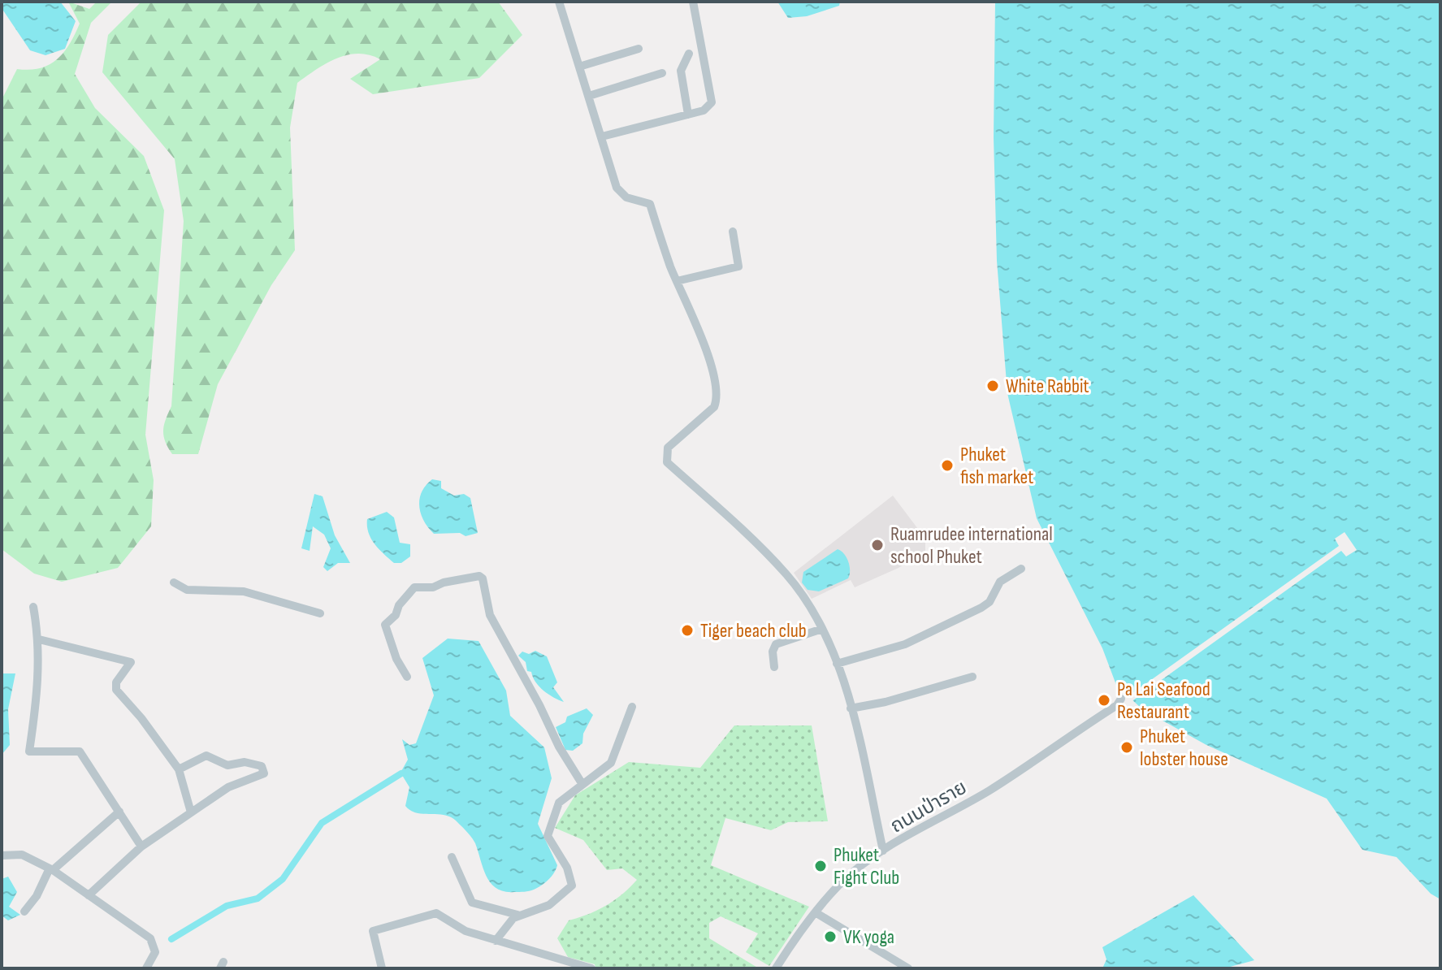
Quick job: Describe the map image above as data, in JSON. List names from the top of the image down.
{
  "streets": {
    "street": ["ถนนป่าราย"]
  },
  "places": [
    "White Rabbit",
    "Phuket fish market",
    "Ruamrudee international school Phuket",
    "Tiger beach club",
    "Pa Lai Seafood Restaurant",
    "Phuket lobster house",
    "Phuket Fight Club",
    "VK yoga"
  ]
}
